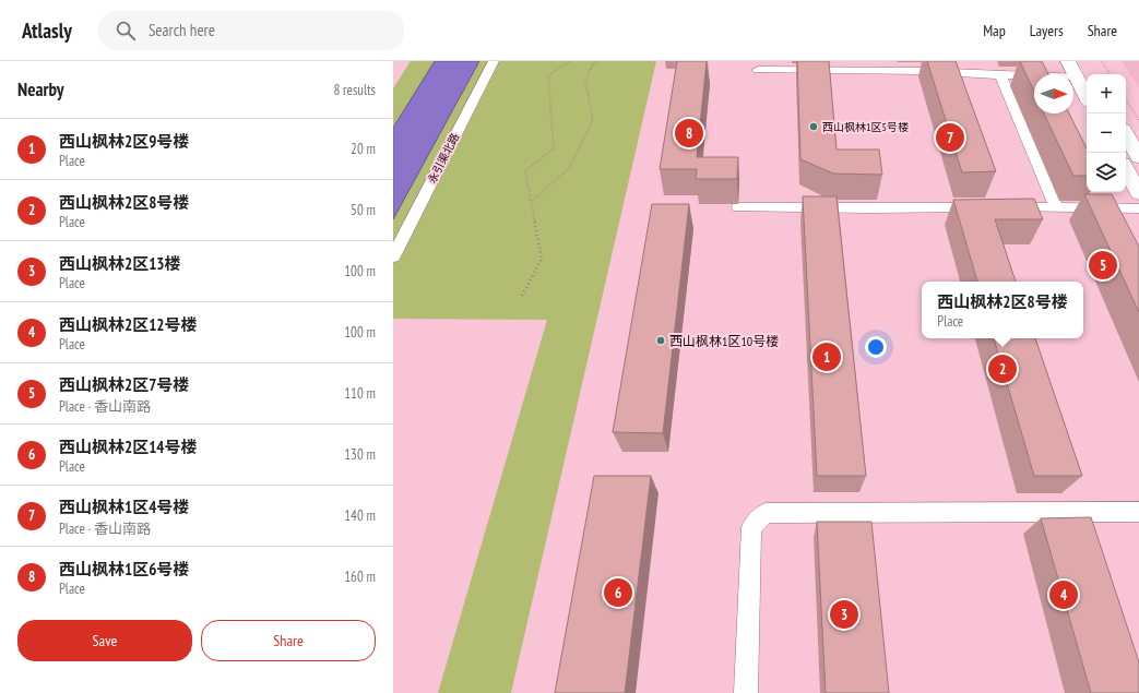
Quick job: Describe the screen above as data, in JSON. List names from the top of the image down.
{
  "streets": {
    "street": ["永引渠北路"]
  },
  "places": ["西山枫林1区5号楼", "西山枫林1区10号楼"],
  "north": "right",
  "page": {
    "header": "Atlasly",
    "search": "Search here",
    "nav": ["Map", "Layers", "Share"],
    "heading": ["Nearby", "8 results"],
    "map_buttons": ["+", "−"],
    "pins": [
      "8",
      "7",
      "5",
      "1",
      "2",
      "6",
      "4",
      "3"
    ],
    "list": [
      {
        "mark": "1",
        "name": "西山枫林2区9号楼",
        "note": "Place",
        "value": "20 m"
      },
      {
        "mark": "2",
        "name": "西山枫林2区8号楼",
        "note": "Place",
        "value": "50 m"
      },
      {
        "mark": "3",
        "name": "西山枫林2区13楼",
        "note": "Place",
        "value": "100 m"
      },
      {
        "mark": "4",
        "name": "西山枫林2区12号楼",
        "note": "Place",
        "value": "100 m"
      },
      {
        "mark": "5",
        "name": "西山枫林2区7号楼",
        "note": "Place · 香山南路",
        "value": "110 m"
      },
      {
        "mark": "6",
        "name": "西山枫林2区14号楼",
        "note": "Place",
        "value": "130 m"
      },
      {
        "mark": "7",
        "name": "西山枫林1区4号楼",
        "note": "Place · 香山南路",
        "value": "140 m"
      },
      {
        "mark": "8",
        "name": "西山枫林1区6号楼",
        "note": "Place",
        "value": "160 m"
      }
    ],
    "popup": ["西山枫林2区8号楼", "Place"],
    "buttons": ["Save", "Share"]
  }
}
